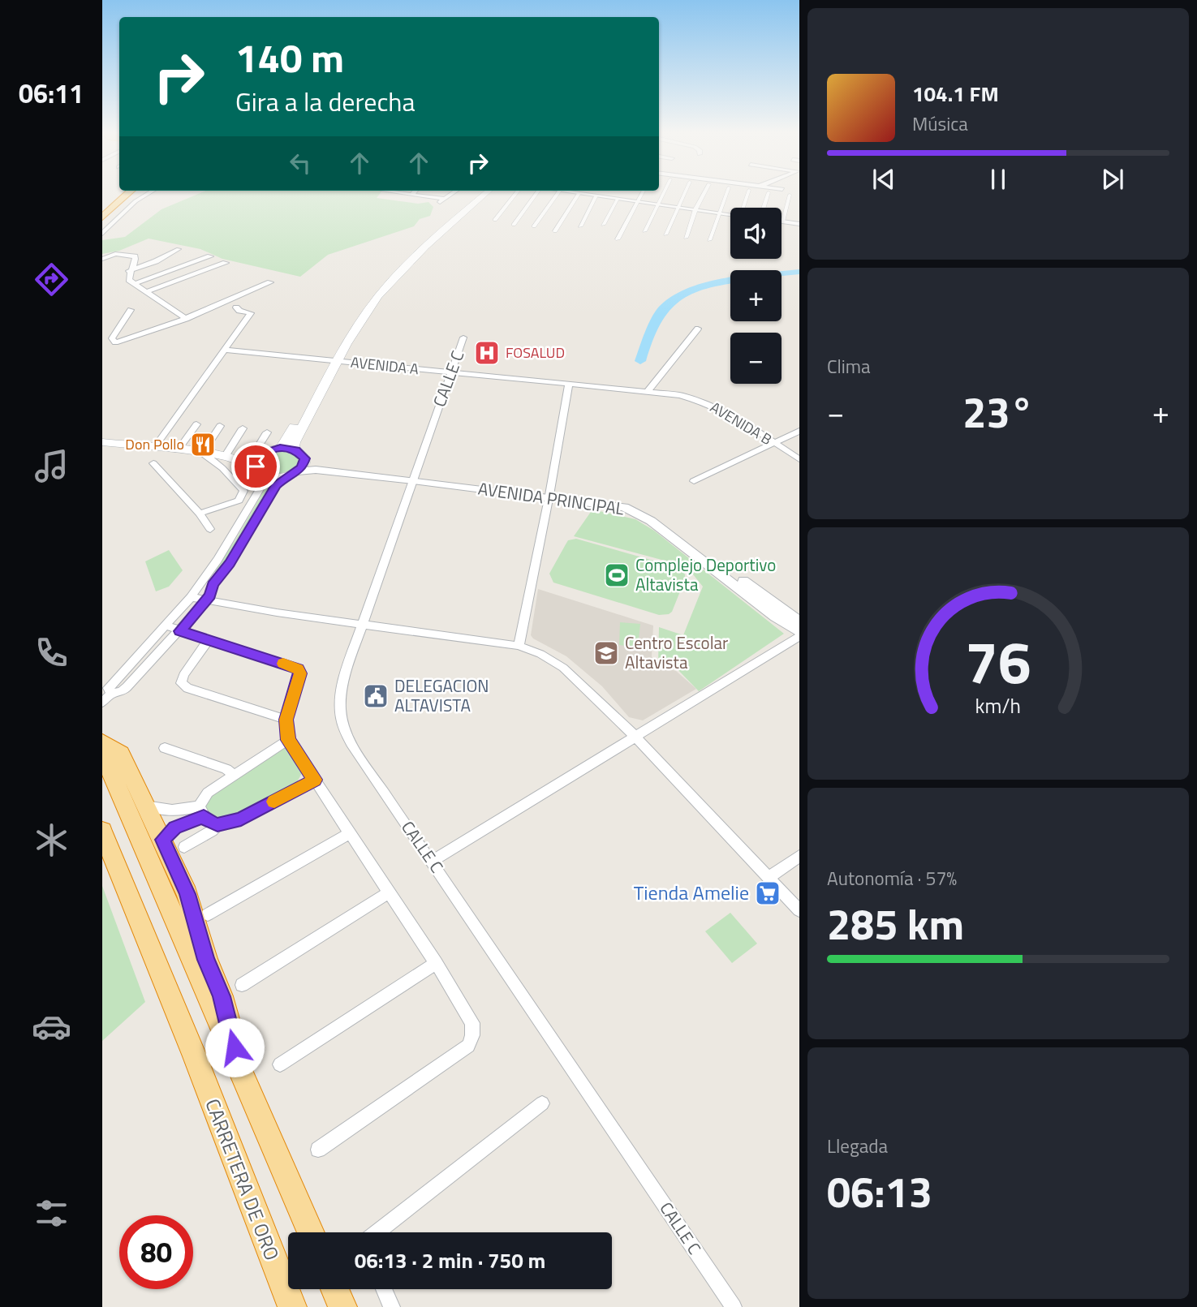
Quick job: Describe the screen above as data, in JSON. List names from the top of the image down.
{
  "streets": {
    "highway": ["CARRETERA DE ORO"],
    "street": [
      "AVENIDA A",
      "CALLE C",
      "AVENIDA B",
      "AVENIDA PRINCIPAL"
    ]
  },
  "crossings": [
    ["AVENIDA A", "CALLE C"],
    ["AVENIDA A", "AVENIDA B"],
    ["CALLE C", "AVENIDA PRINCIPAL"]
  ],
  "places": {
    "hospital": ["FOSALUD"],
    "restaurant": ["Don Pollo"],
    "sports": ["Complejo Deportivo Altavista"],
    "school or university": ["Centro Escolar Altavista"],
    "public building": ["DELEGACION ALTAVISTA"],
    "supermarket": ["Tienda Amelie"]
  },
  "page": {
    "tabs": "06:11",
    "turn": ["140 m", "Gira a la derecha"],
    "song": ["104.1 FM", "Música"],
    "map_buttons": ["+", "−"],
    "tile": [
      "Clima",
      ["Autonomía · 57%", "285 km"],
      ["Llegada", "06:13"]
    ],
    "heat": ["−", "23°", "+"],
    "limit": "80",
    "trip": "06:13 · 2 min · 750 m",
    "gauge": ["76", "km/h"]
  }
}
